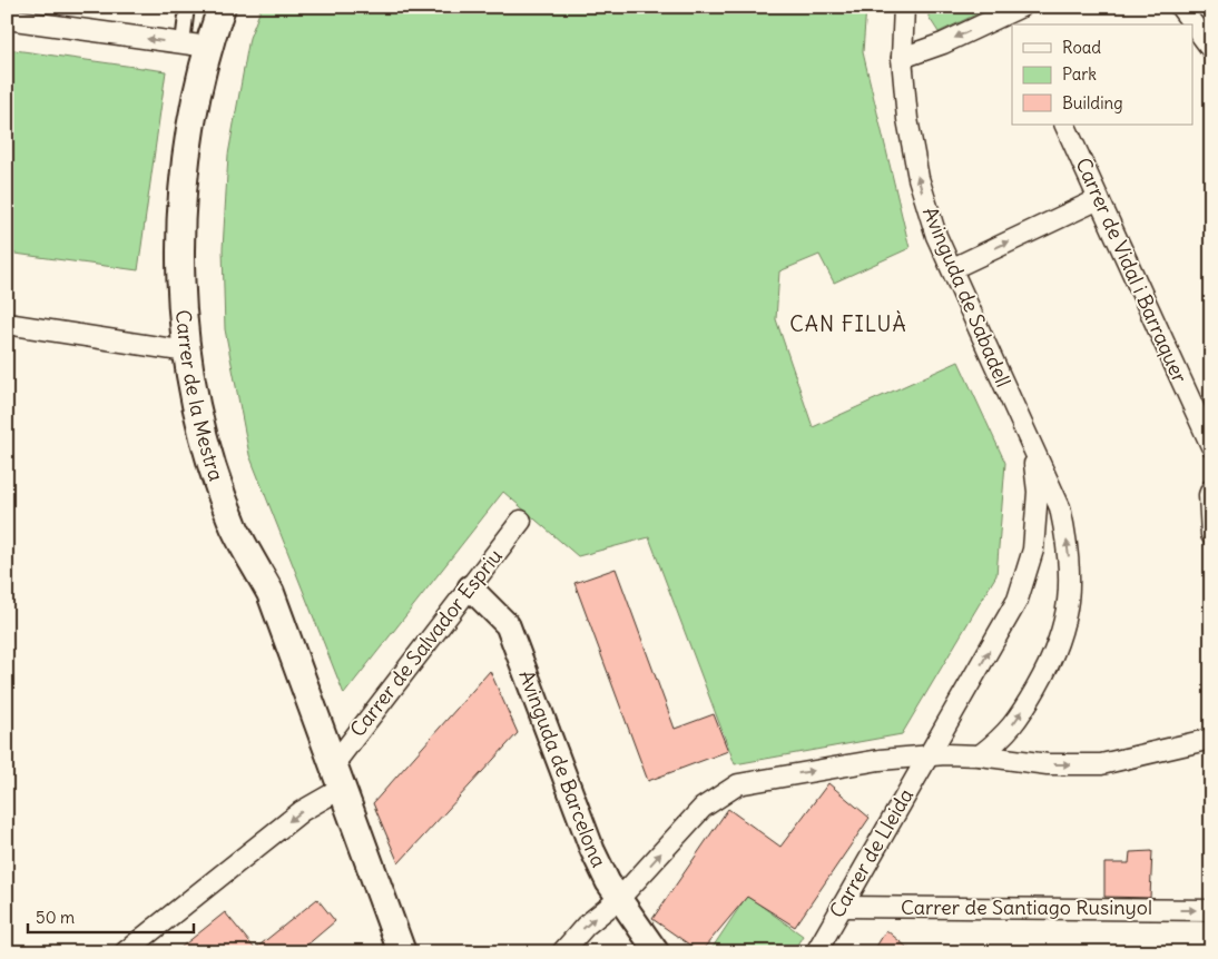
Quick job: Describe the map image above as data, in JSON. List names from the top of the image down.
{
  "streets": {
    "main road": ["Carrer de la Mestra"],
    "street": [
      "Carrer de Vidal i Barraquer",
      "Avinguda de Sabadell",
      "Carrer de Salvador Espriu",
      "Avinguda de Barcelona",
      "Carrer de Lleida",
      "Carrer de Santiago Rusinyol"
    ]
  },
  "crossings": [
    ["Avinguda de Sabadell", "Carrer de Lleida"],
    ["Carrer de la Mestra", "Carrer de Salvador Espriu"],
    ["Carrer de Salvador Espriu", "Avinguda de Barcelona"],
    ["Carrer de Lleida", "Carrer de Santiago Rusinyol"]
  ],
  "one_way": ["Avinguda de Sabadell", "Carrer de Salvador Espriu"],
  "districts": ["CAN FILUÀ"],
  "legend": ["Road", "Park", "Building"],
  "scale_bar": "50 m"
}
